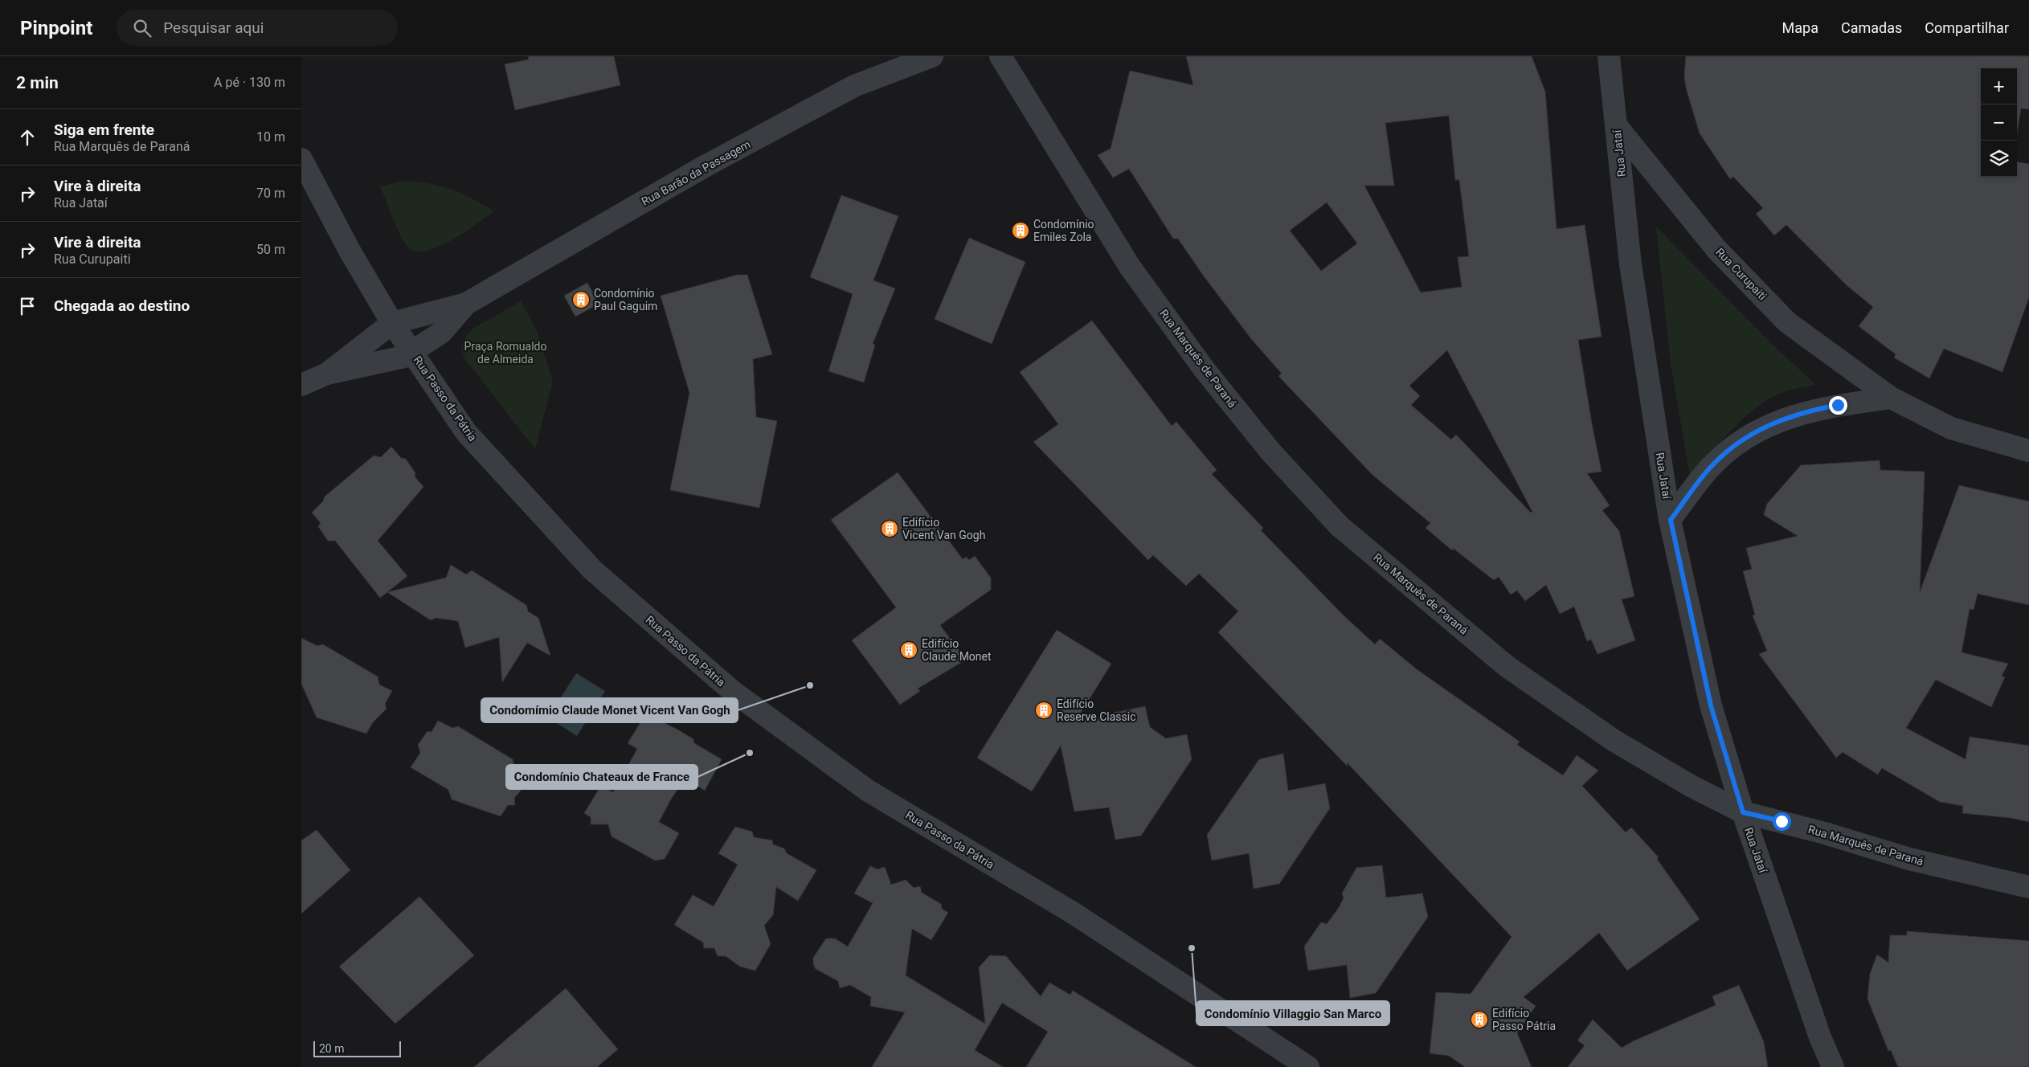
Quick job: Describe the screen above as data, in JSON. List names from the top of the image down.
{
  "streets": {
    "street": [
      "Rua Jataí",
      "Rua Barão da Passagem",
      "Rua Curupaiti",
      "Rua Marquês de Paraná",
      "Rua Passo da Pátria"
    ]
  },
  "crossings": [
    ["Rua Jataí", "Rua Curupaiti"],
    ["Rua Jataí", "Rua Marquês de Paraná"],
    ["Rua Barão da Passagem", "Rua Passo da Pátria"]
  ],
  "parks": ["Praça Romualdo de Almeida"],
  "places": {
    "building": [
      "Condomínio Emiles Zola",
      "Condomínio Paul Gaguim",
      "Edifício Vicent Van Gogh",
      "Edifício Claude Monet",
      "Edifício Reserve Classic",
      "Edifício Passo Pátria"
    ],
    "other": ["Condomímio Claude Monet Vicent Van Gogh", "Condomínio Chateaux de France", "Condomínio Villaggio San Marco"]
  },
  "scale_bar": "20 m",
  "page": {
    "header": "Pinpoint",
    "search": "Pesquisar aqui",
    "nav": ["Mapa", "Camadas", "Compartilhar"],
    "heading": ["2 min", "A pé · 130 m"],
    "map_buttons": ["+", "−"],
    "list": [
      ["Siga em frente", "Rua Marquês de Paraná", "10 m"],
      ["Vire à direita", "Rua Jataí", "70 m"],
      ["Vire à direita", "Rua Curupaiti", "50 m"],
      "Chegada ao destino"
    ],
    "scale": "20 m"
  }
}
